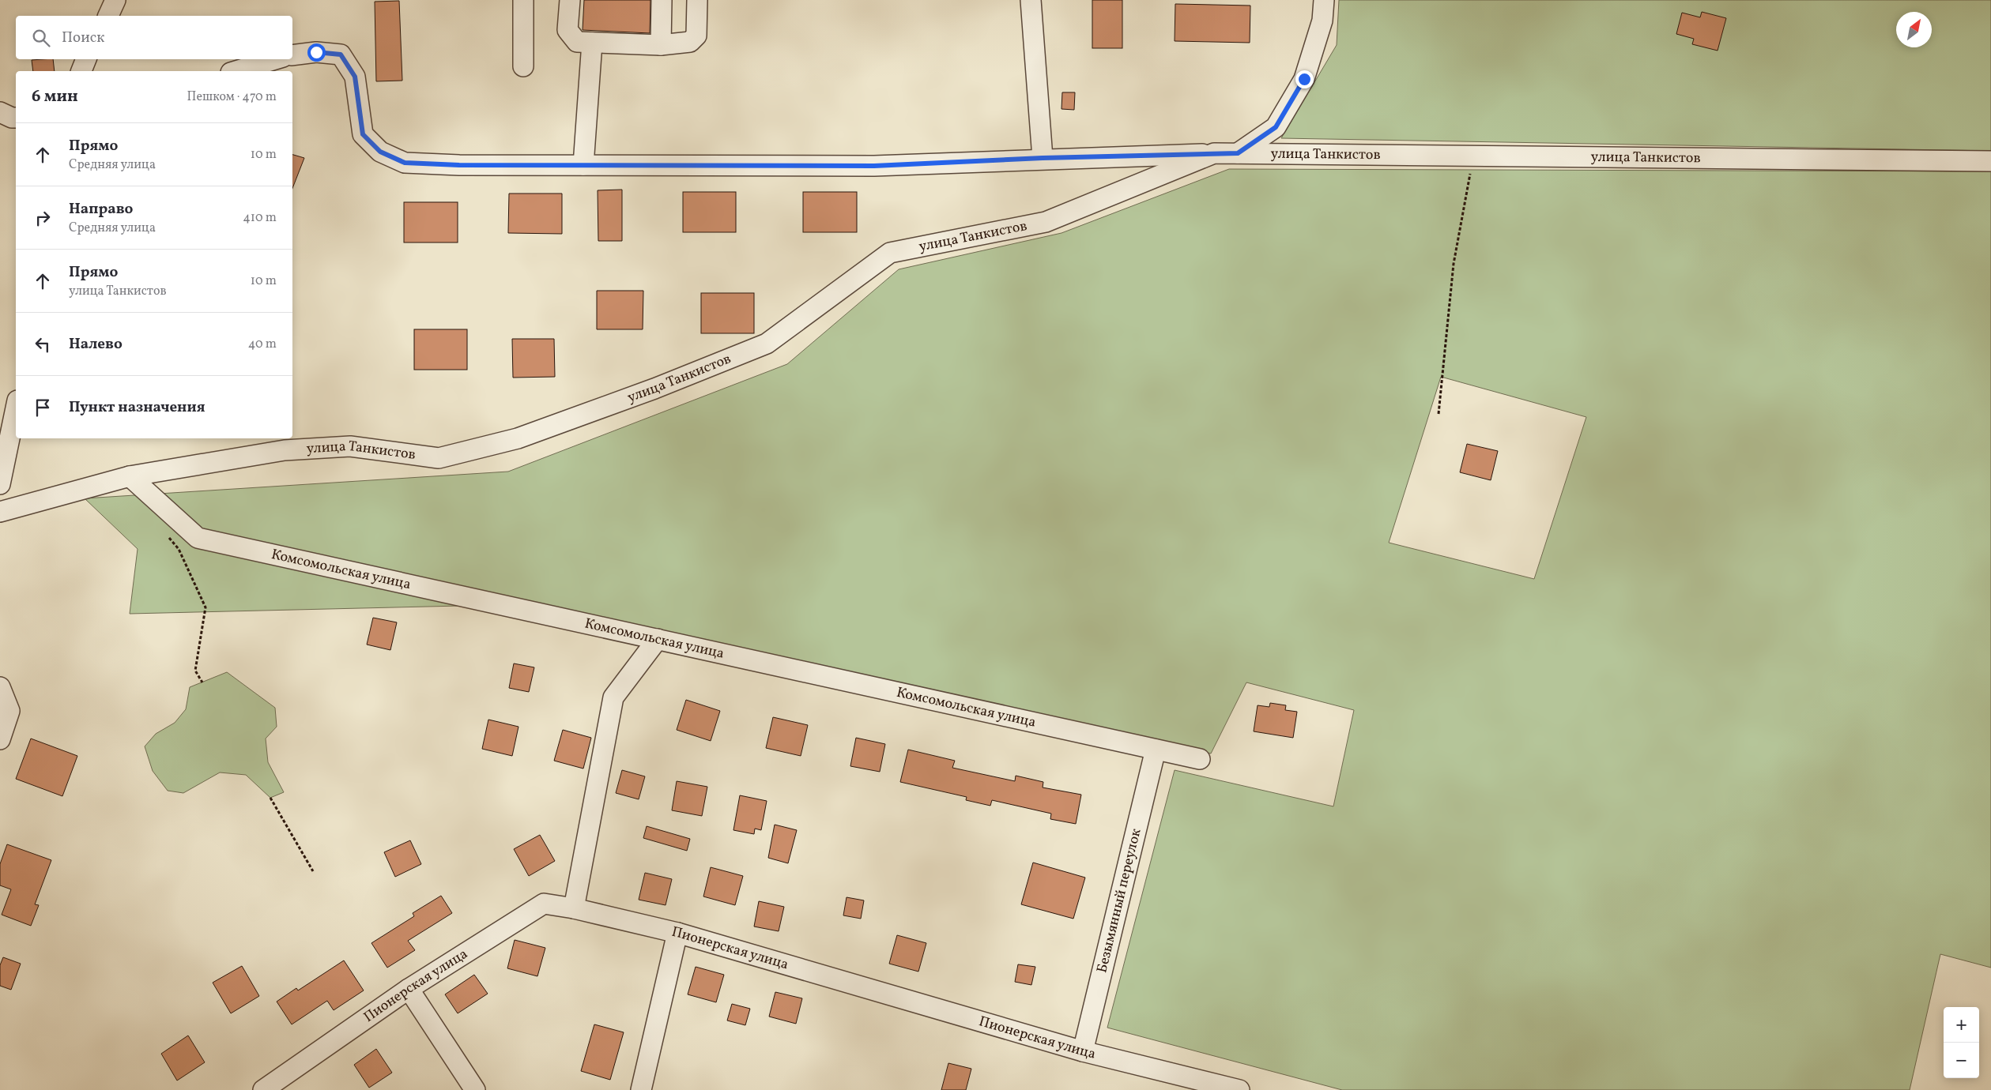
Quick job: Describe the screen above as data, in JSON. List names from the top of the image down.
{
  "streets": {
    "street": [
      "улица Танкистов",
      "Комсомольская улица",
      "Безымянный переулок",
      "Пионерская улица"
    ]
  },
  "crossings": [
    ["улица Танкистов", "Комсомольская улица"],
    ["Комсомольская улица", "Безымянный переулок"],
    ["Безымянный переулок", "Пионерская улица"]
  ],
  "north": "top right",
  "page": {
    "search": "Поиск",
    "heading": ["6 мин", "Пешком · 470 m"],
    "list": [
      ["Прямо", "Средняя улица", "10 m"],
      ["Направо", "Средняя улица", "410 m"],
      ["Прямо", "улица Танкистов", "10 m"],
      ["Налево", "40 m"],
      "Пункт назначения"
    ],
    "map_buttons": ["+", "−"]
  }
}
